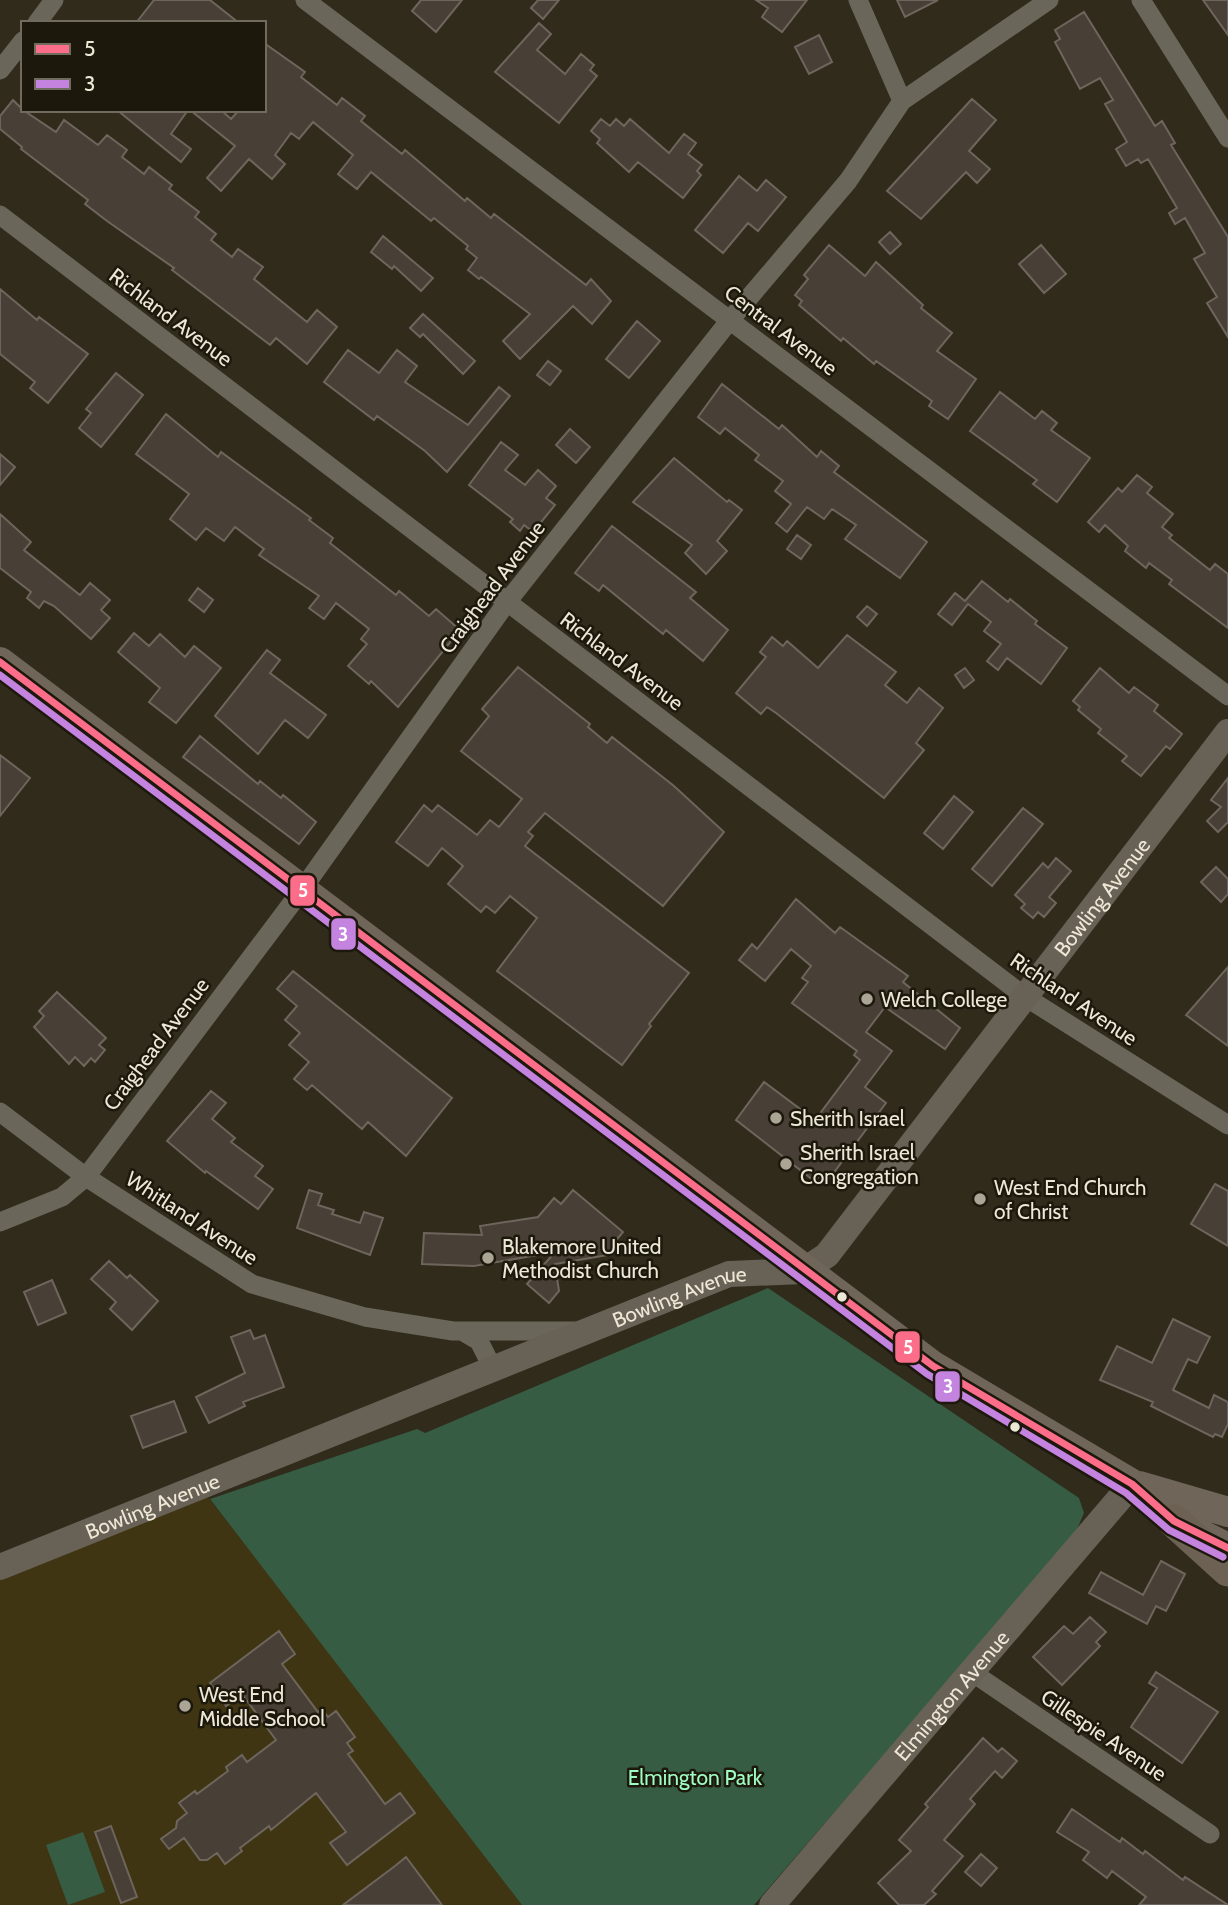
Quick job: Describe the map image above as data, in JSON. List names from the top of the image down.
{
  "streets": {
    "street": [
      "Richland Avenue",
      "Central Avenue",
      "Craighead Avenue",
      "Bowling Avenue",
      "Whitland Avenue",
      "Elmington Avenue",
      "Gillespie Avenue"
    ]
  },
  "crossings": [
    ["Richland Avenue", "Craighead Avenue"],
    ["Richland Avenue", "Bowling Avenue"],
    ["Central Avenue", "Craighead Avenue"],
    ["Craighead Avenue", "Whitland Avenue"],
    ["Bowling Avenue", "Whitland Avenue"],
    ["Elmington Avenue", "Gillespie Avenue"]
  ],
  "parks": ["Elmington Park"],
  "places": [
    "Welch College",
    "Sherith Israel",
    "Sherith Israel Congregation",
    "West End Church of Christ",
    "Blakemore United Methodist Church",
    "West End Middle School"
  ],
  "lines": ["transit line 5", "transit line 3"],
  "legend": ["5", "3"]
}
